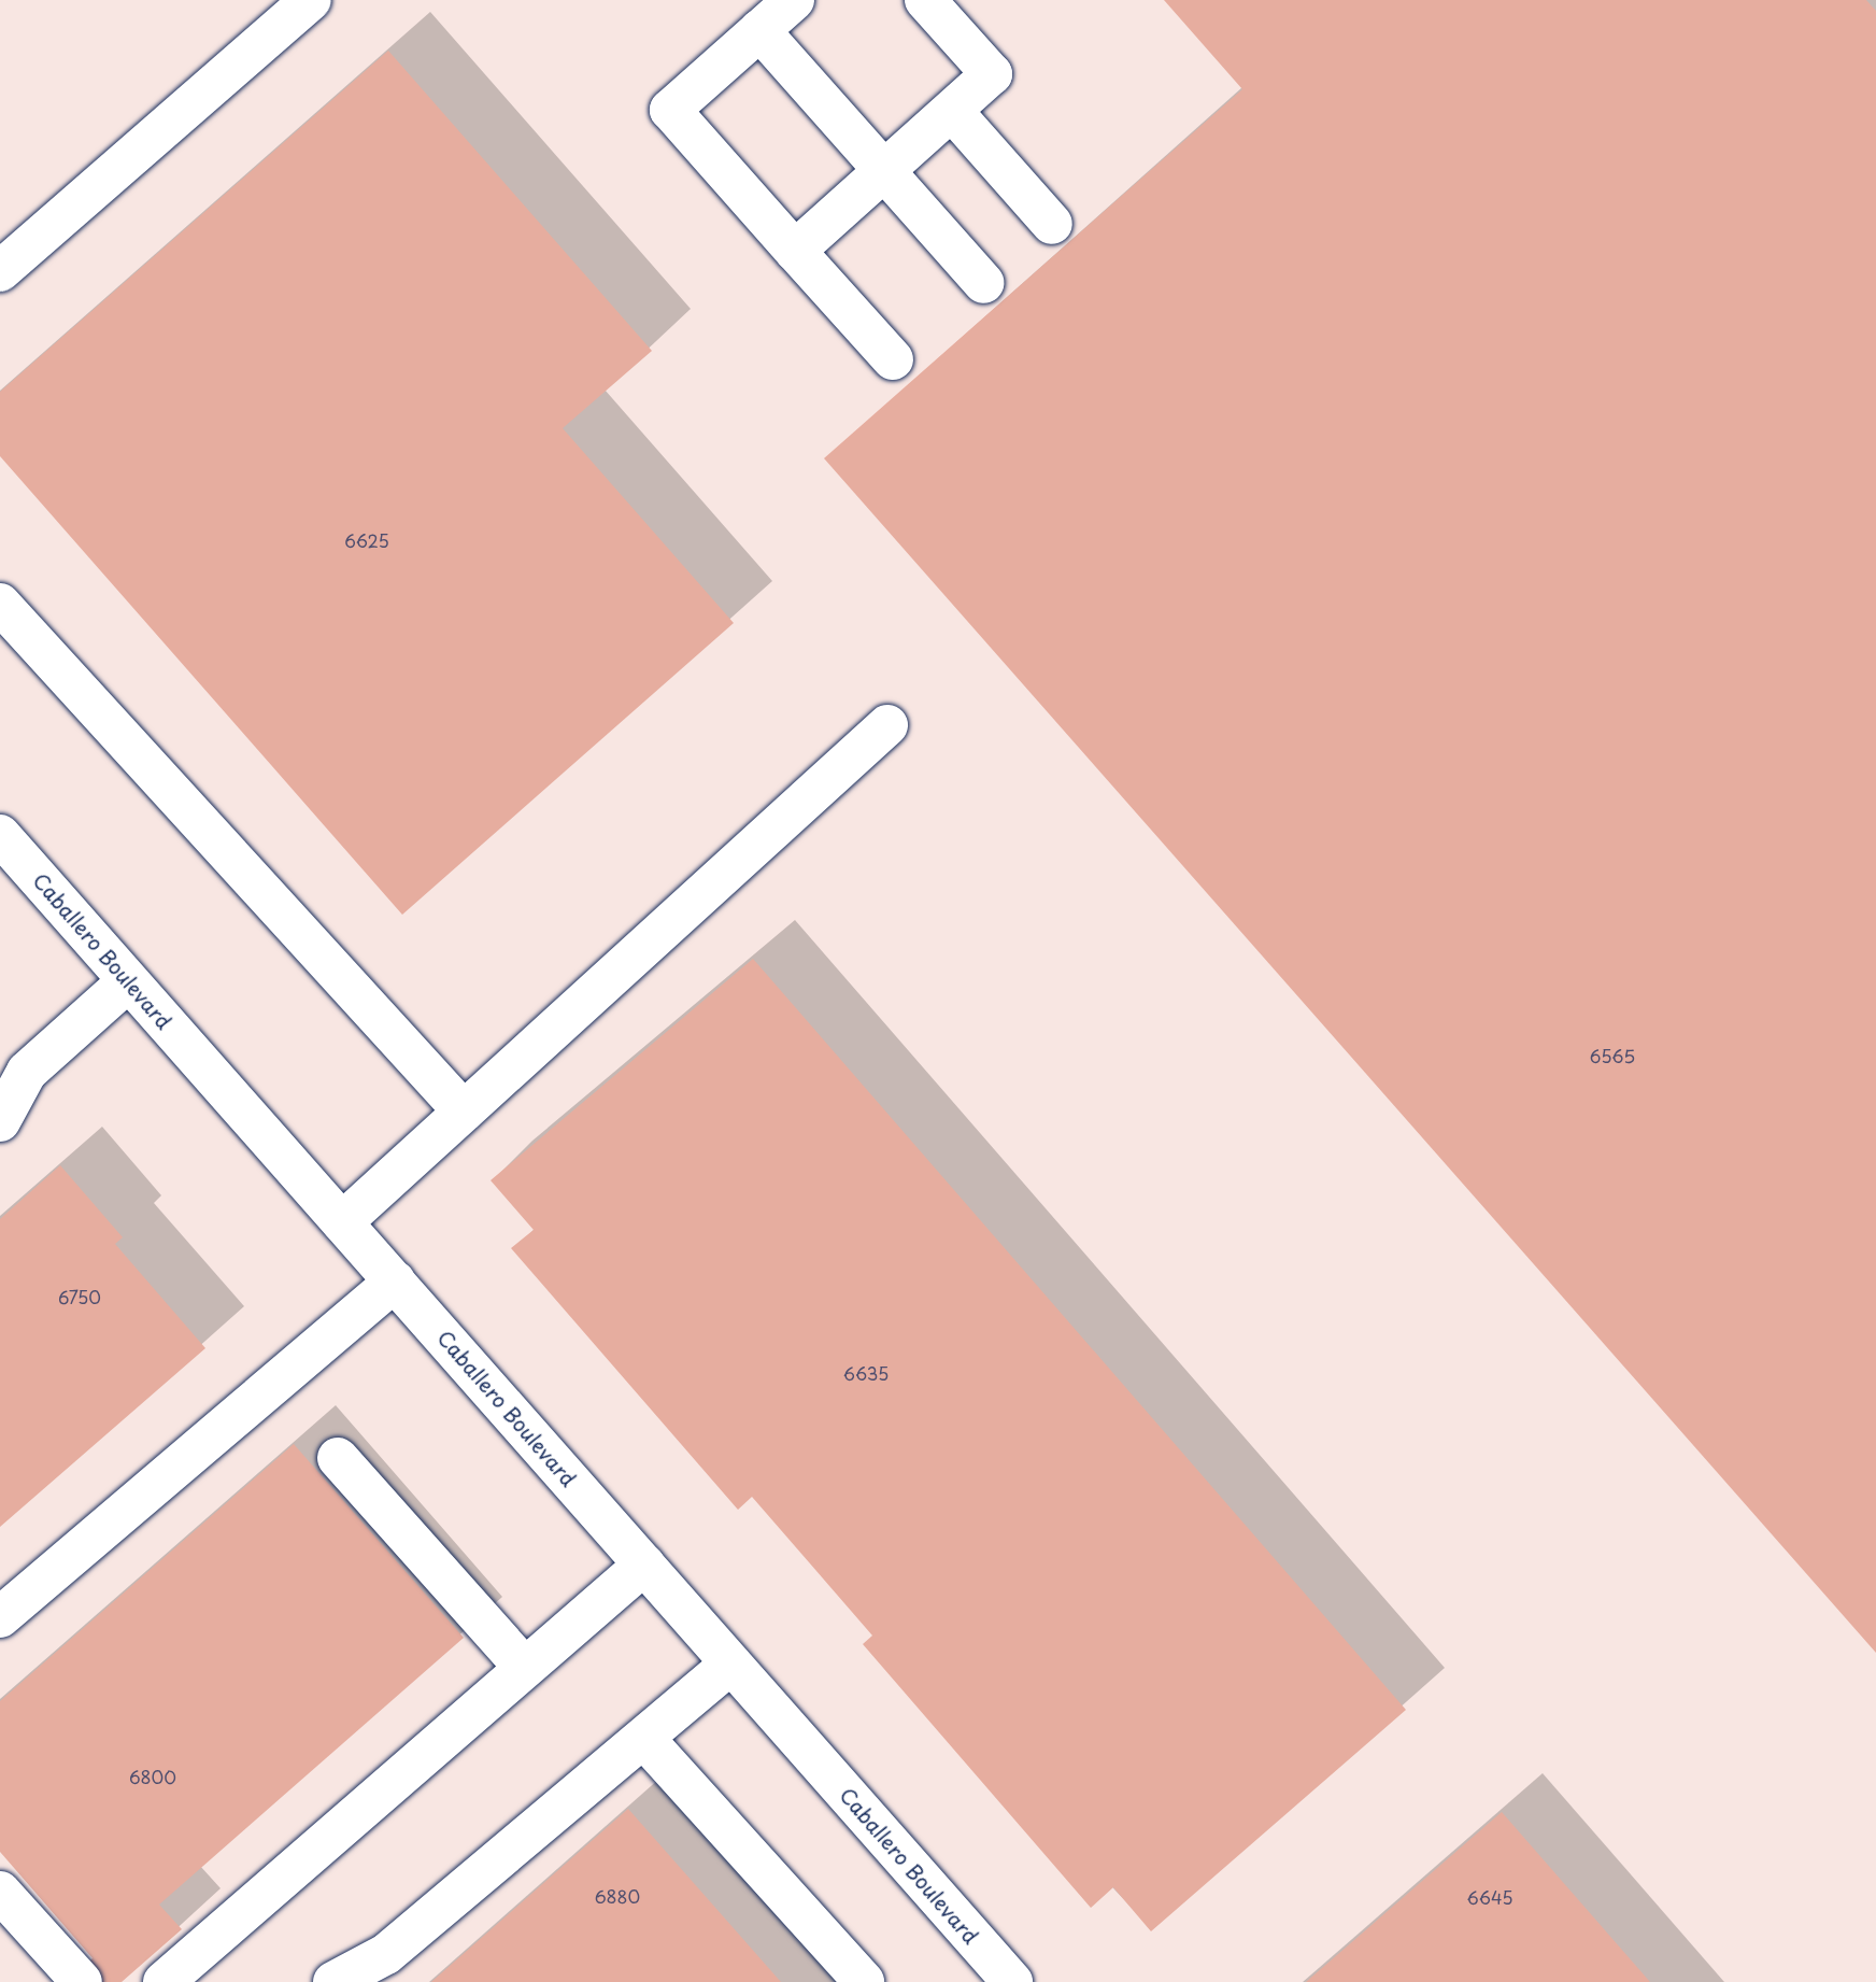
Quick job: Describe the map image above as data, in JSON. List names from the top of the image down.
{
  "streets": {
    "street": ["Caballero Boulevard"]
  },
  "house_numbers": [
    "6625",
    "6565",
    "6750",
    "6635",
    "6800",
    "6880",
    "6645"
  ]
}
